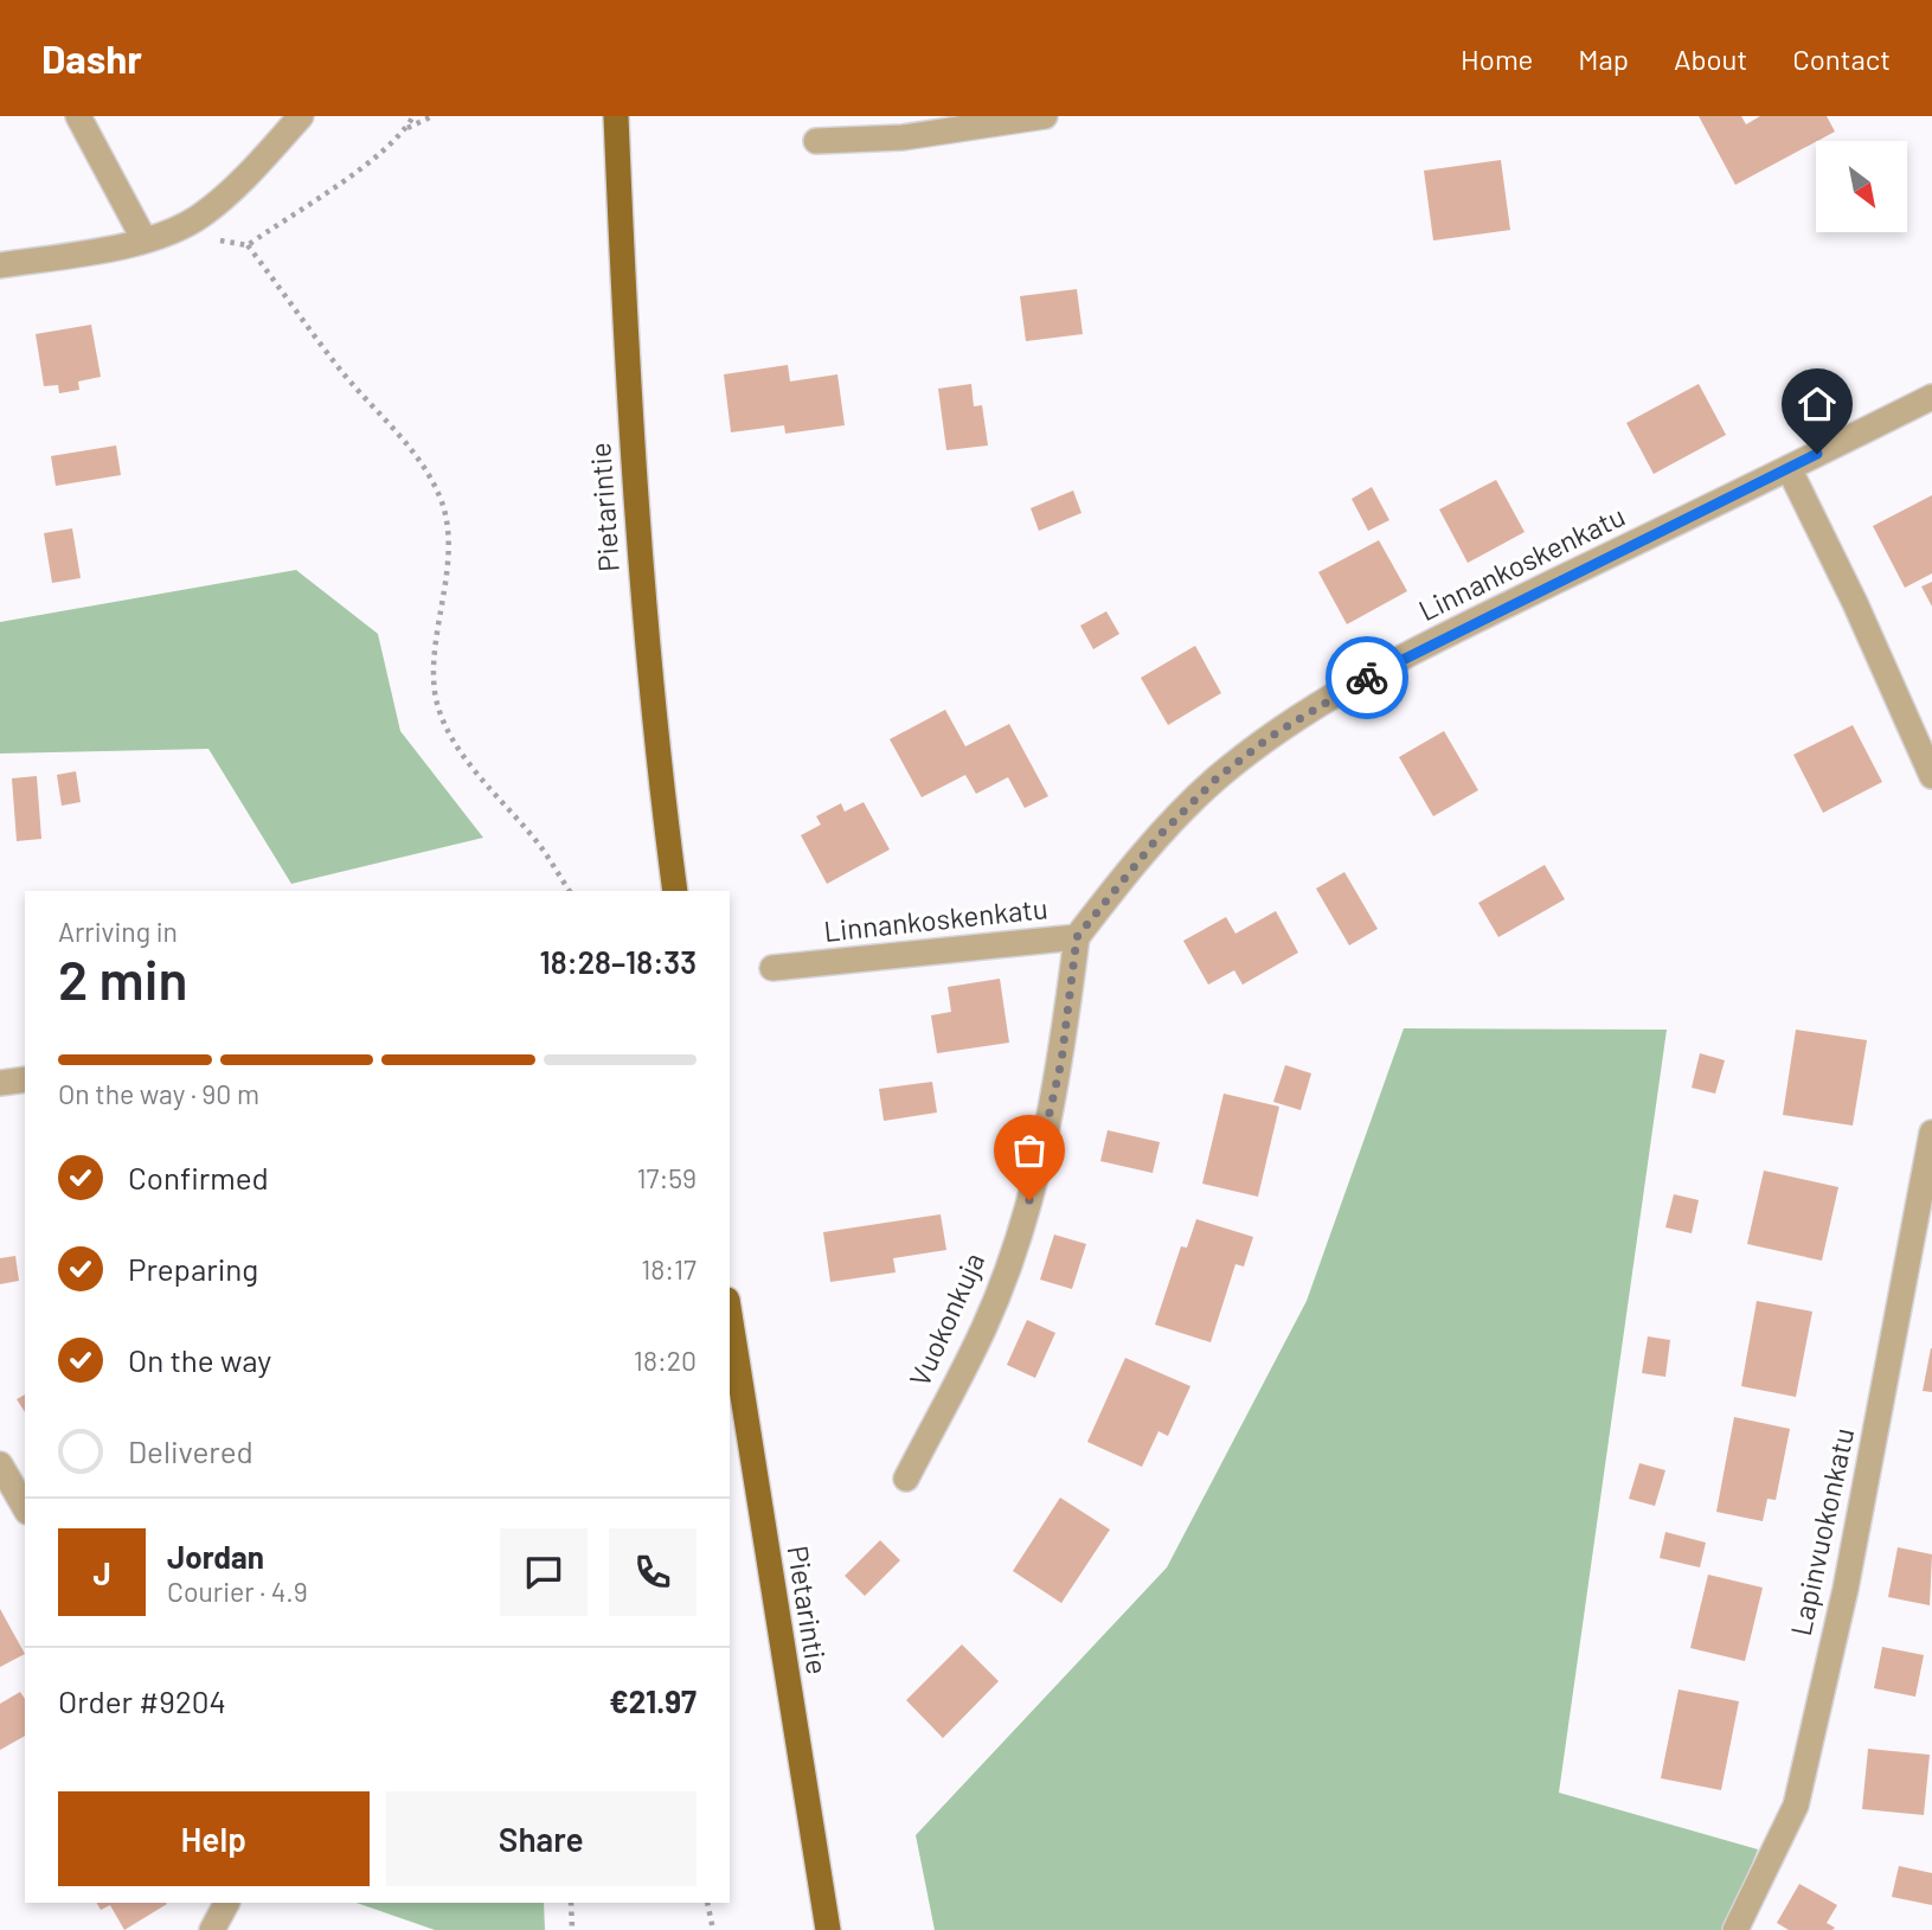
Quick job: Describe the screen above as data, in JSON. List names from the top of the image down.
{
  "streets": {
    "main road": ["Pietarintie"],
    "street": ["Linnankoskenkatu", "Vuokonkuja", "Lapinvuokonkatu"]
  },
  "crossings": [
    ["Linnankoskenkatu", "Vuokonkuja"]
  ],
  "north": "bottom right",
  "page": {
    "header": "Dashr",
    "nav": [
      "Home",
      "Map",
      "About",
      "Contact"
    ],
    "heading": ["2 min", "Arriving in", "18:28–18:33"],
    "panel": [
      "Jordan",
      "Courier · 4.9",
      "Order #9204",
      "€21.97"
    ],
    "bar": "On the way · 90 m",
    "list": [
      ["Confirmed", "17:59"],
      ["Preparing", "18:17"],
      ["On the way", "18:20"],
      "Delivered"
    ],
    "round": "J",
    "buttons": ["Help", "Share"]
  }
}
